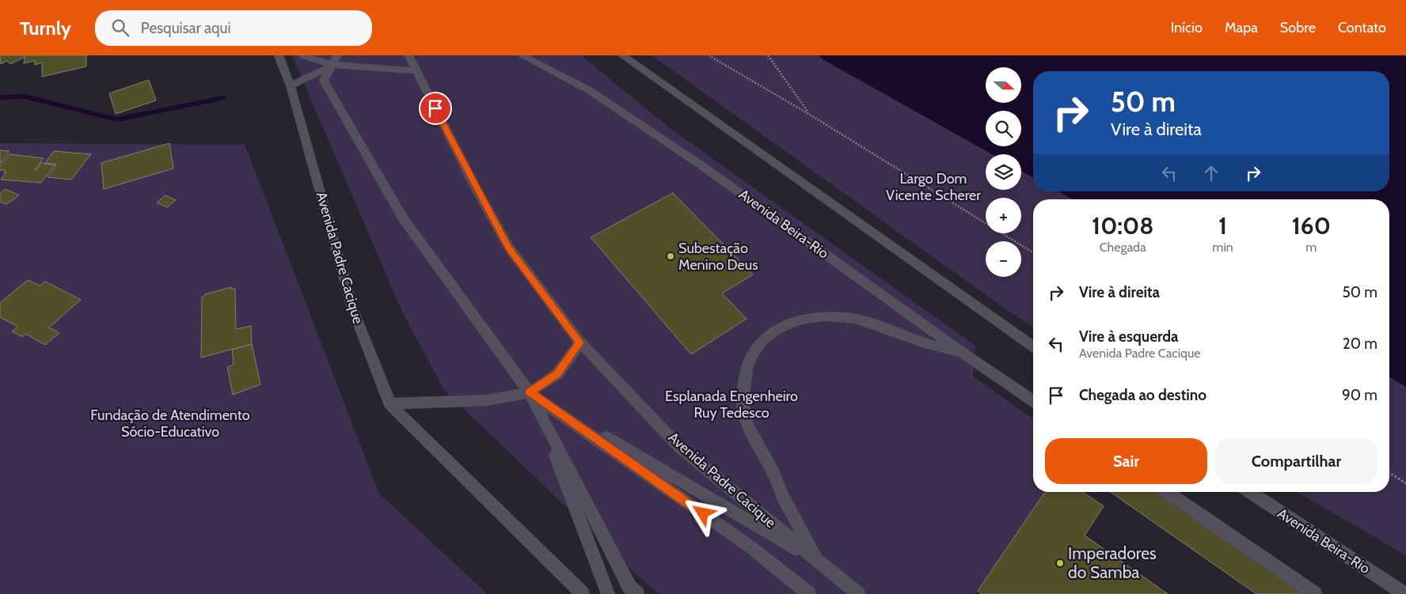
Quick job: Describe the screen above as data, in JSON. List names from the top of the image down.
{
  "streets": {
    "main road": ["Avenida Beira-Rio", "Avenida Padre Cacique"]
  },
  "parks": ["Largo Dom Vicente Scherer", "Esplanada Engenheiro Ruy Tedesco", "Fundação de Atendimento Sócio-Educativo"],
  "places": ["Subestação Menino Deus", "Imperadores do Samba"],
  "north": "right",
  "page": {
    "header": "Turnly",
    "search": "Pesquisar aqui",
    "nav": [
      "Início",
      "Mapa",
      "Sobre",
      "Contato"
    ],
    "map_buttons": ["+", "−"],
    "turn": ["50 m", "Vire à direita"],
    "eta": [
      "10:08",
      "Chegada",
      "1",
      "min",
      "160",
      "m"
    ],
    "list": [
      {
        "name": "Vire à direita",
        "value": "50 m"
      },
      {
        "name": "Vire à esquerda",
        "note": "Avenida Padre Cacique",
        "value": "20 m"
      },
      {
        "name": "Chegada ao destino",
        "value": "90 m"
      }
    ],
    "buttons": ["Sair", "Compartilhar"]
  }
}
